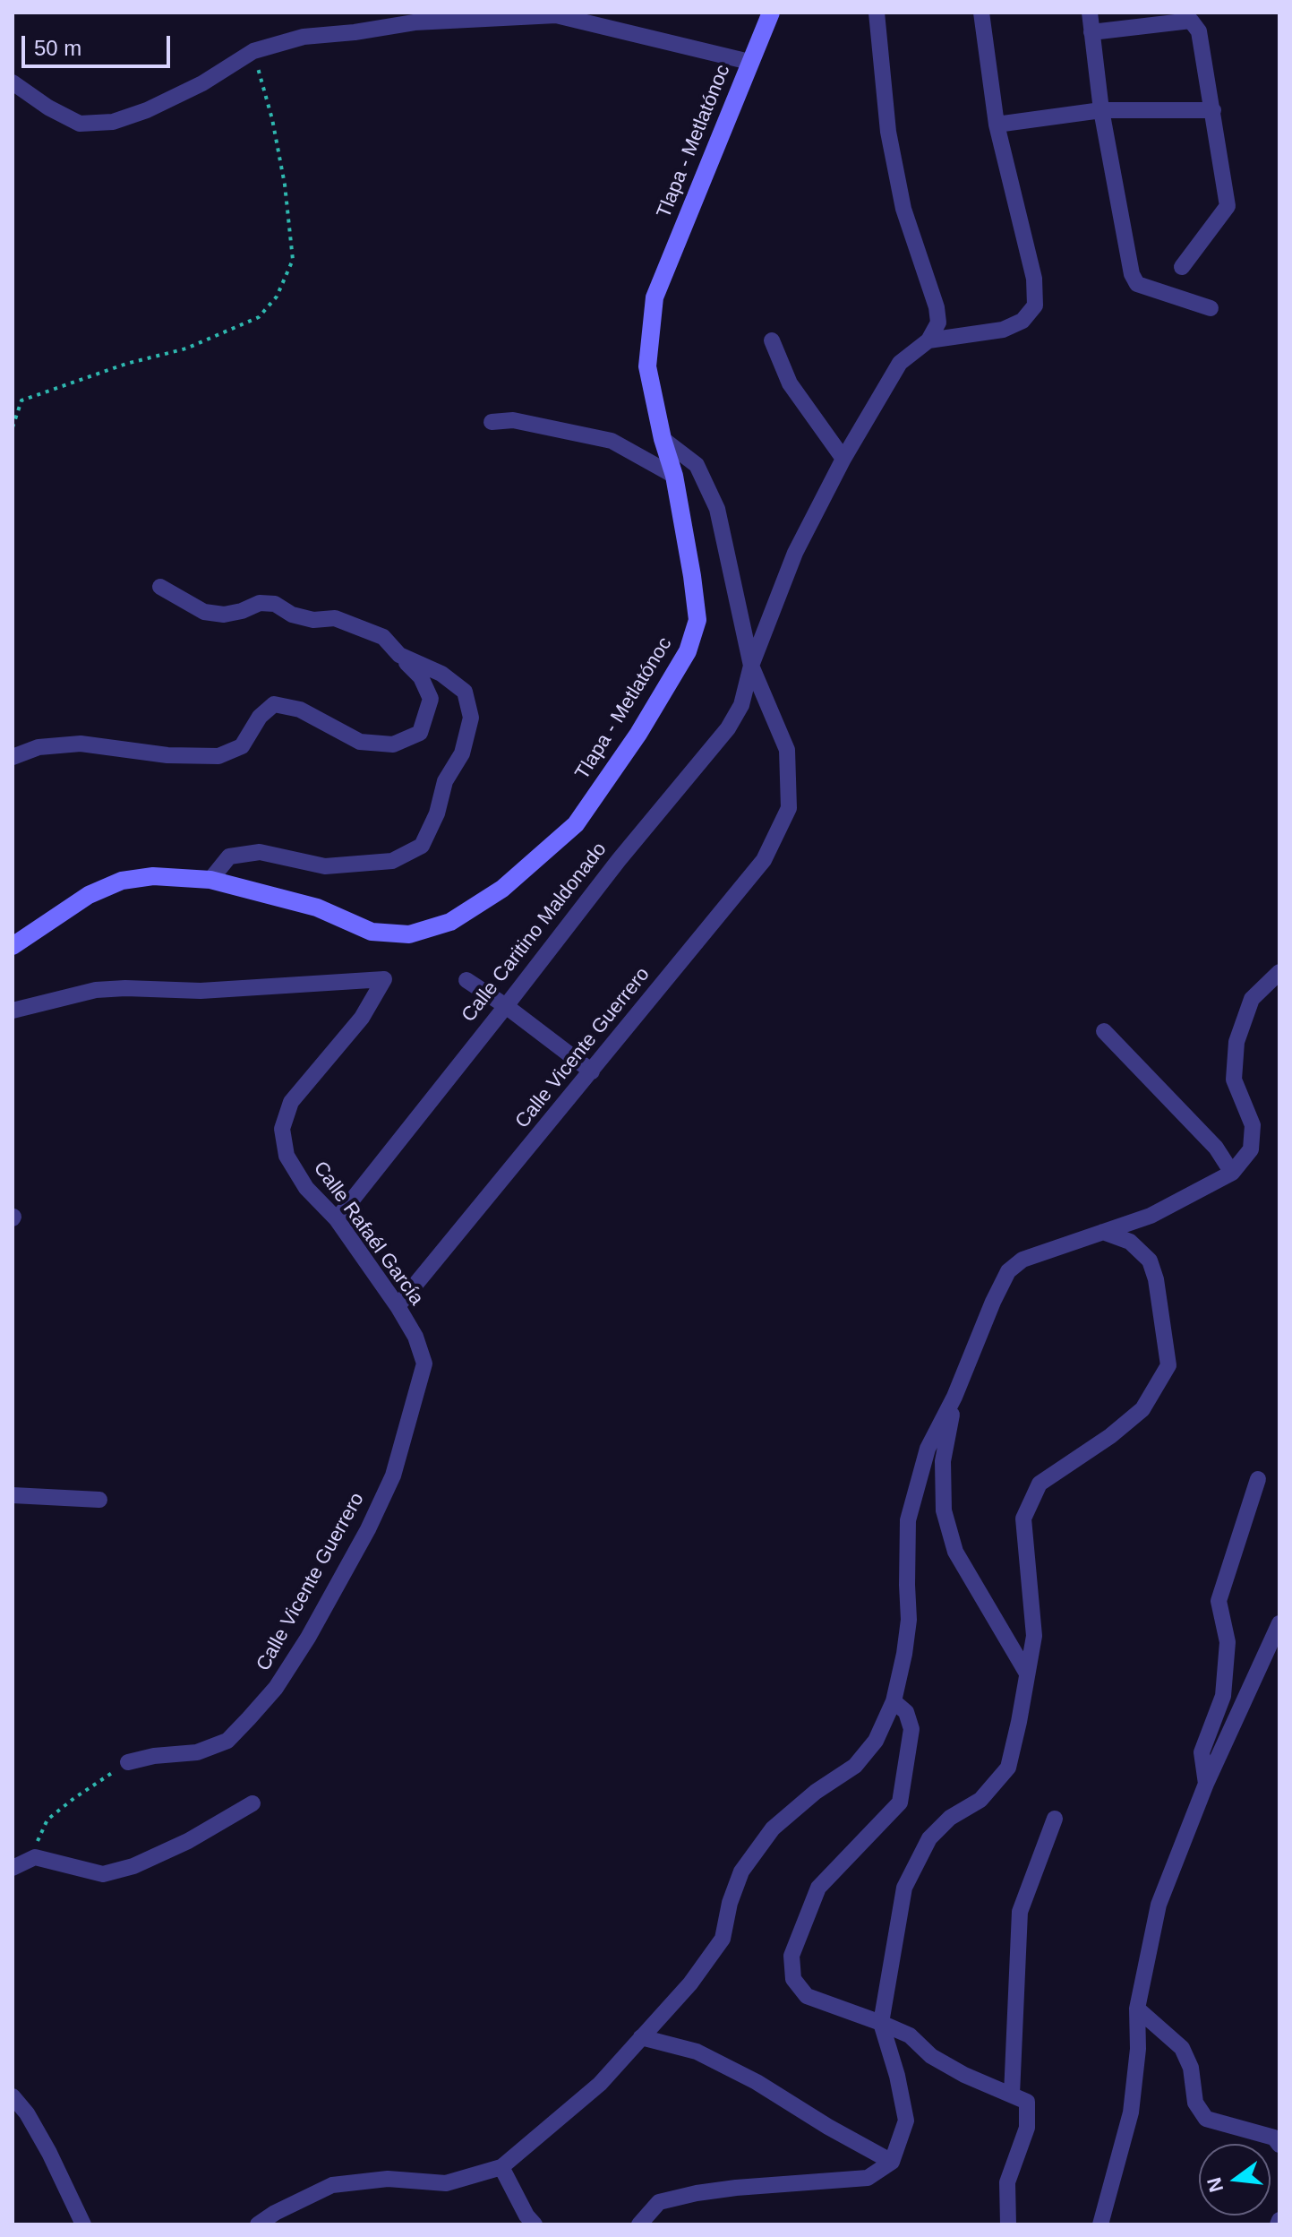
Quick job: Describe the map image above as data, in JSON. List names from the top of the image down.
{
  "streets": {
    "main road": ["Tlapa - Metlatónoc"],
    "street": ["Calle Caritino Maldonado", "Calle Vicente Guerrero", "Calle Rafaél García"]
  },
  "crossings": [
    ["Calle Caritino Maldonado", "Calle Vicente Guerrero"],
    ["Calle Caritino Maldonado", "Calle Rafaél García"],
    ["Calle Vicente Guerrero", "Calle Rafaél García"]
  ],
  "scale_bar": "50 m",
  "north": "left"
}
